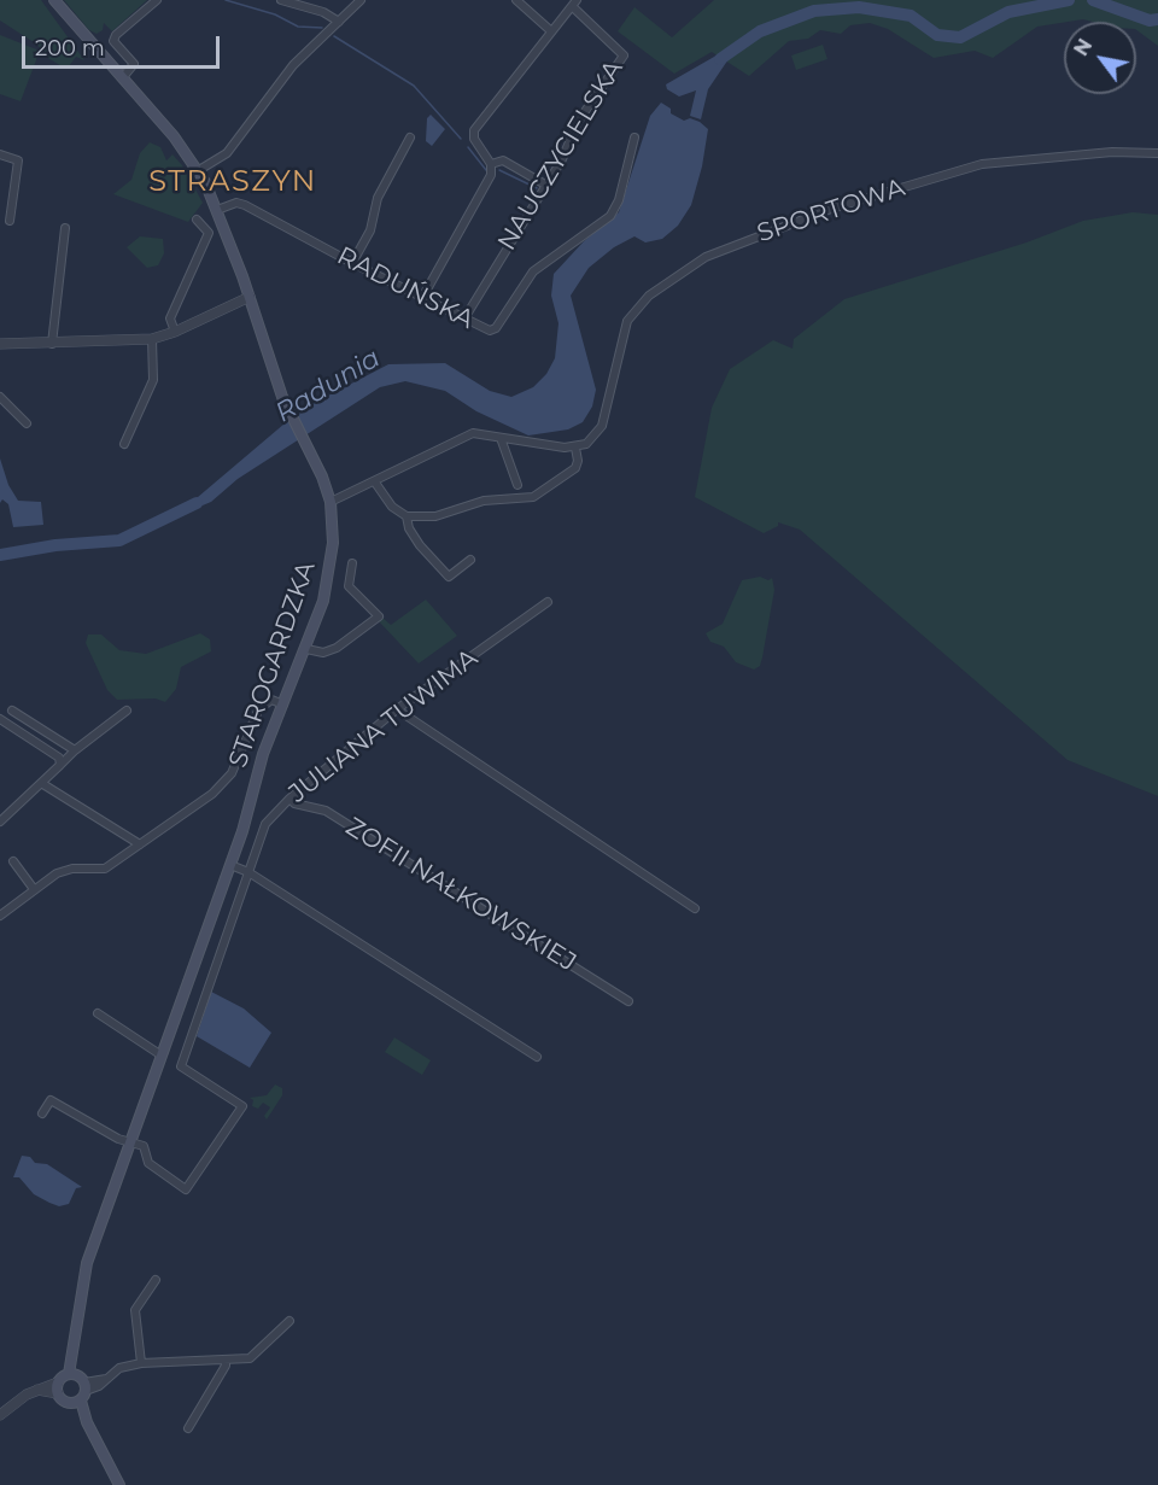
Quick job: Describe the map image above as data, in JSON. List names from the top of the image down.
{
  "streets": {
    "main road": ["STAROGARDZKA"],
    "street": [
      "NAUCZYCIELSKA",
      "SPORTOWA",
      "RADUŃSKA",
      "JULIANA TUWIMA",
      "ZOFII NAŁKOWSKIEJ"
    ]
  },
  "crossings": [
    ["NAUCZYCIELSKA", "RADUŃSKA"],
    ["RADUŃSKA", "STAROGARDZKA"],
    ["STAROGARDZKA", "JULIANA TUWIMA"],
    ["JULIANA TUWIMA", "ZOFII NAŁKOWSKIEJ"]
  ],
  "districts": ["STRASZYN"],
  "water": ["Radunia"],
  "scale_bar": "200 m",
  "north": "top left"
}
